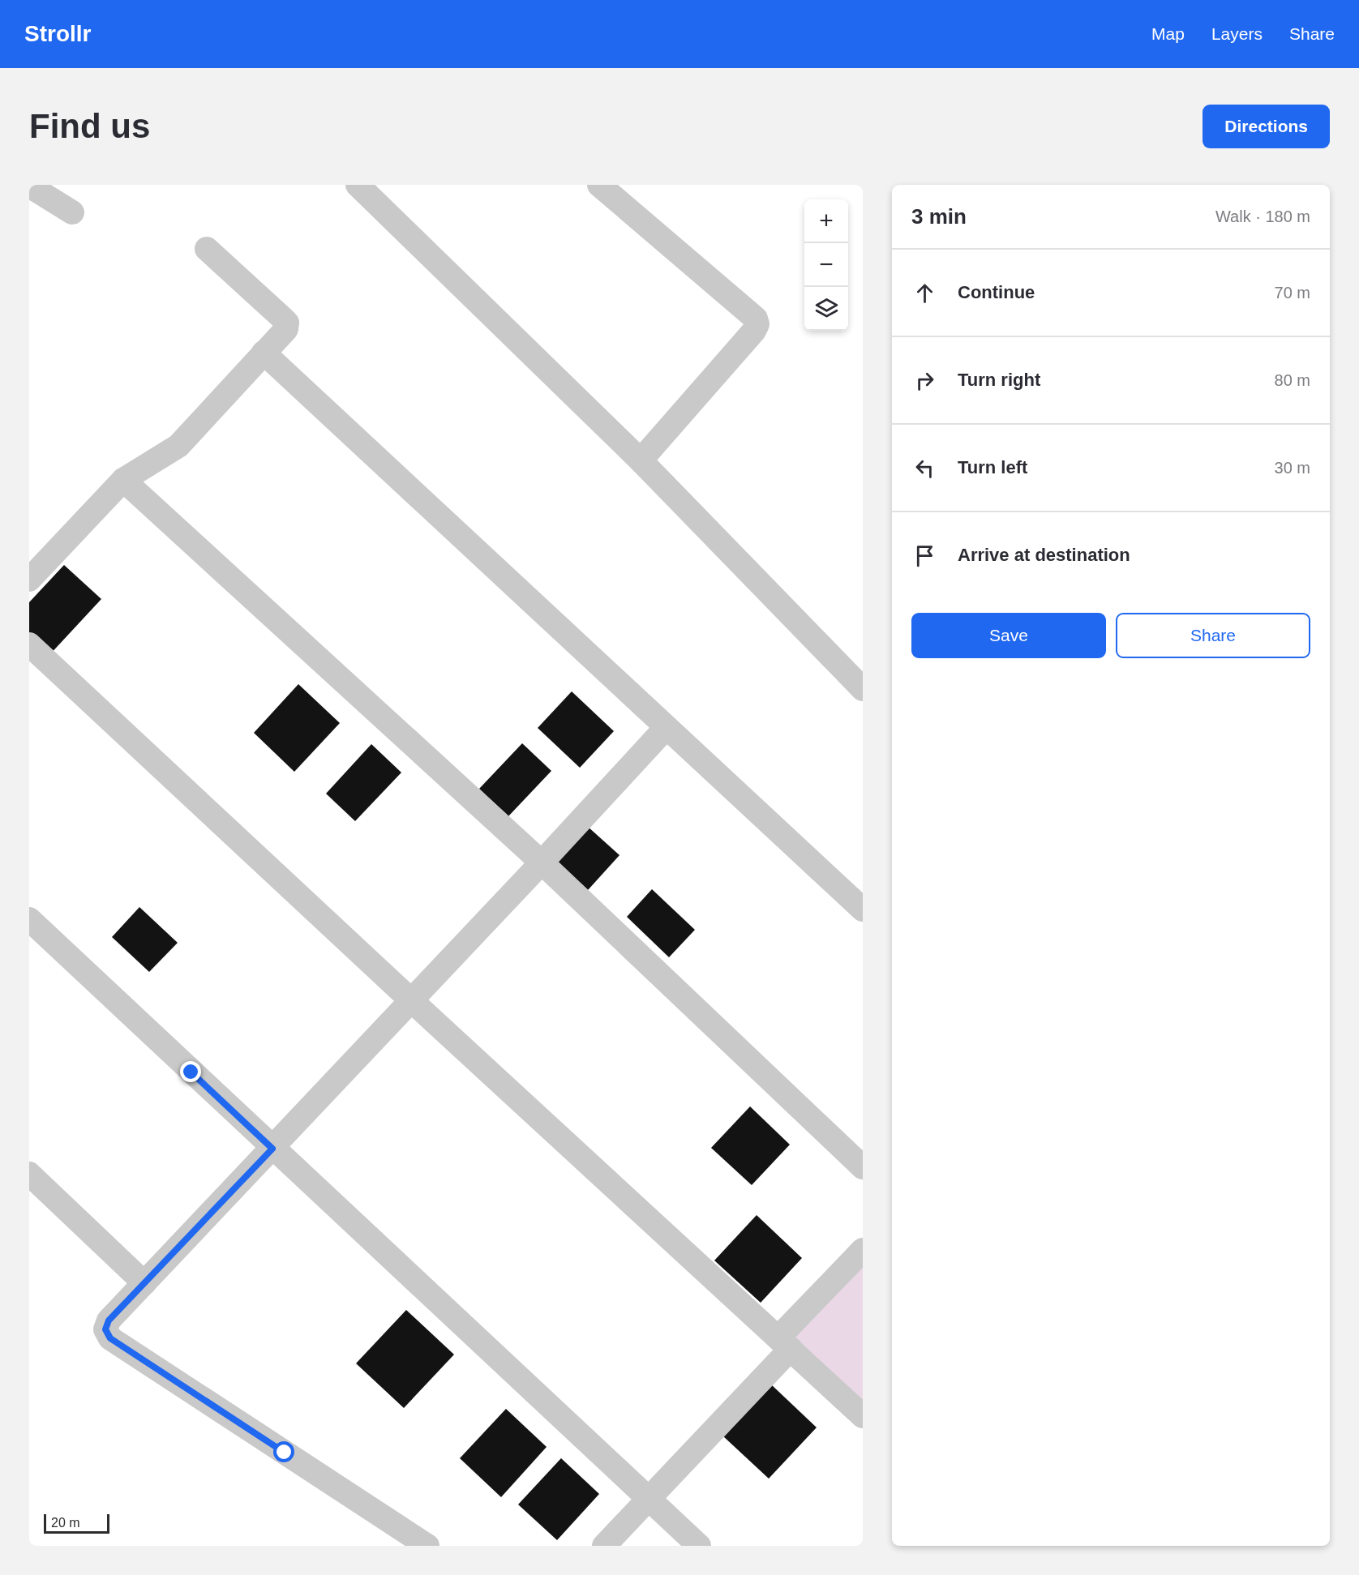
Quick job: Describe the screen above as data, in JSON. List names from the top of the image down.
{
  "scale_bar": "20 m",
  "page": {
    "header": "Strollr",
    "nav": ["Map", "Layers", "Share"],
    "buttons": [
      "Directions",
      ["Save", "Share"]
    ],
    "title": "Find us",
    "heading": ["3 min", "Walk · 180 m"],
    "map_buttons": ["+", "−"],
    "list": [
      ["Continue", "70 m"],
      ["Turn right", "80 m"],
      ["Turn left", "30 m"],
      "Arrive at destination"
    ],
    "scale": "20 m"
  }
}
